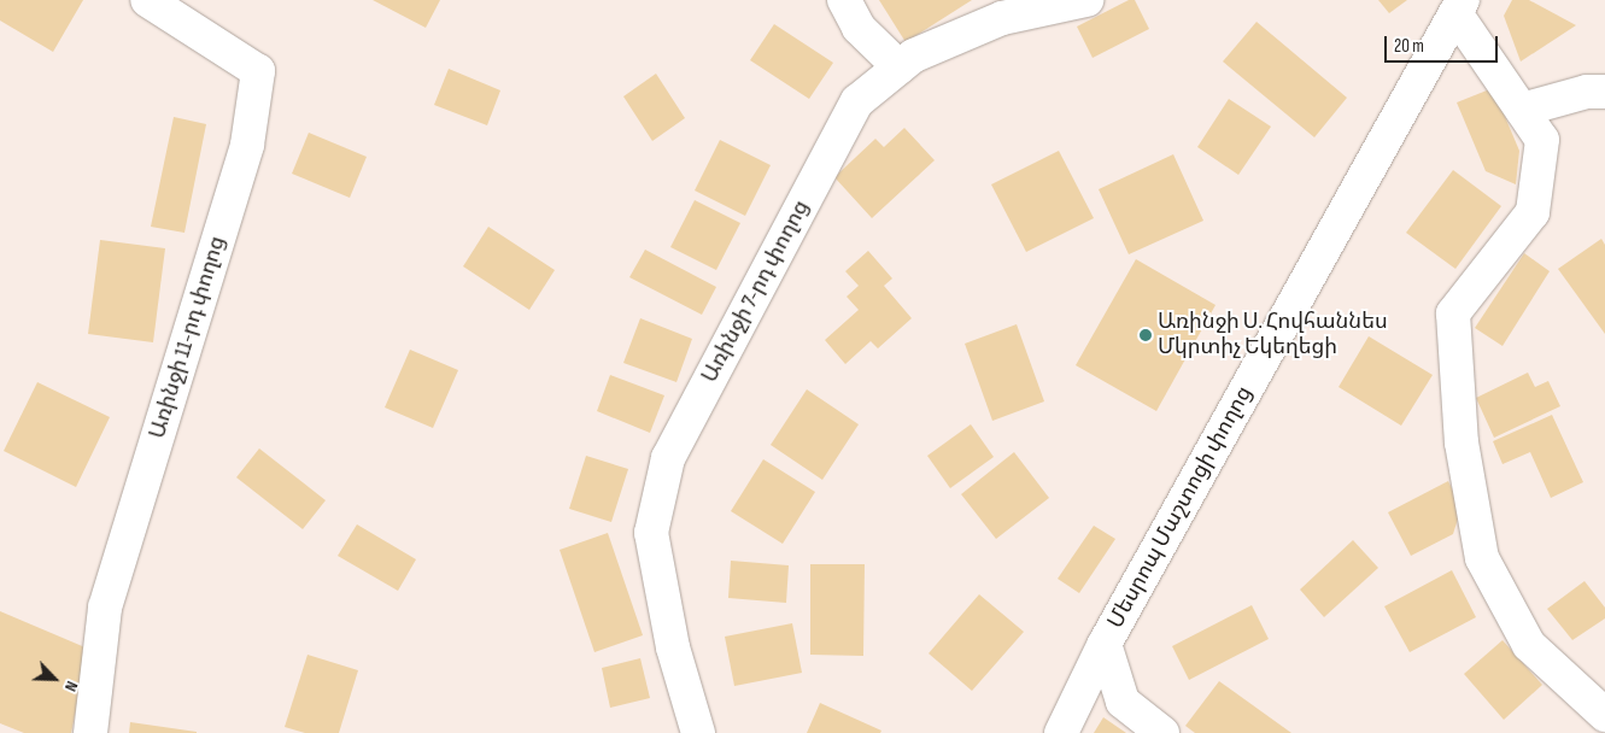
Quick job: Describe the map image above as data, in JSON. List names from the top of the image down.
{
  "streets": {
    "street": ["Առինջի 7-րդ փողոց", "Առինջի 11-րդ փողոց", "Մեսրոպ Մաշտոցի փողոց"]
  },
  "places": ["Առինջի Ս. Հովհաննես Մկրտիչ Եկեղեցի"],
  "scale_bar": "20 m",
  "north": "bottom right"
}
